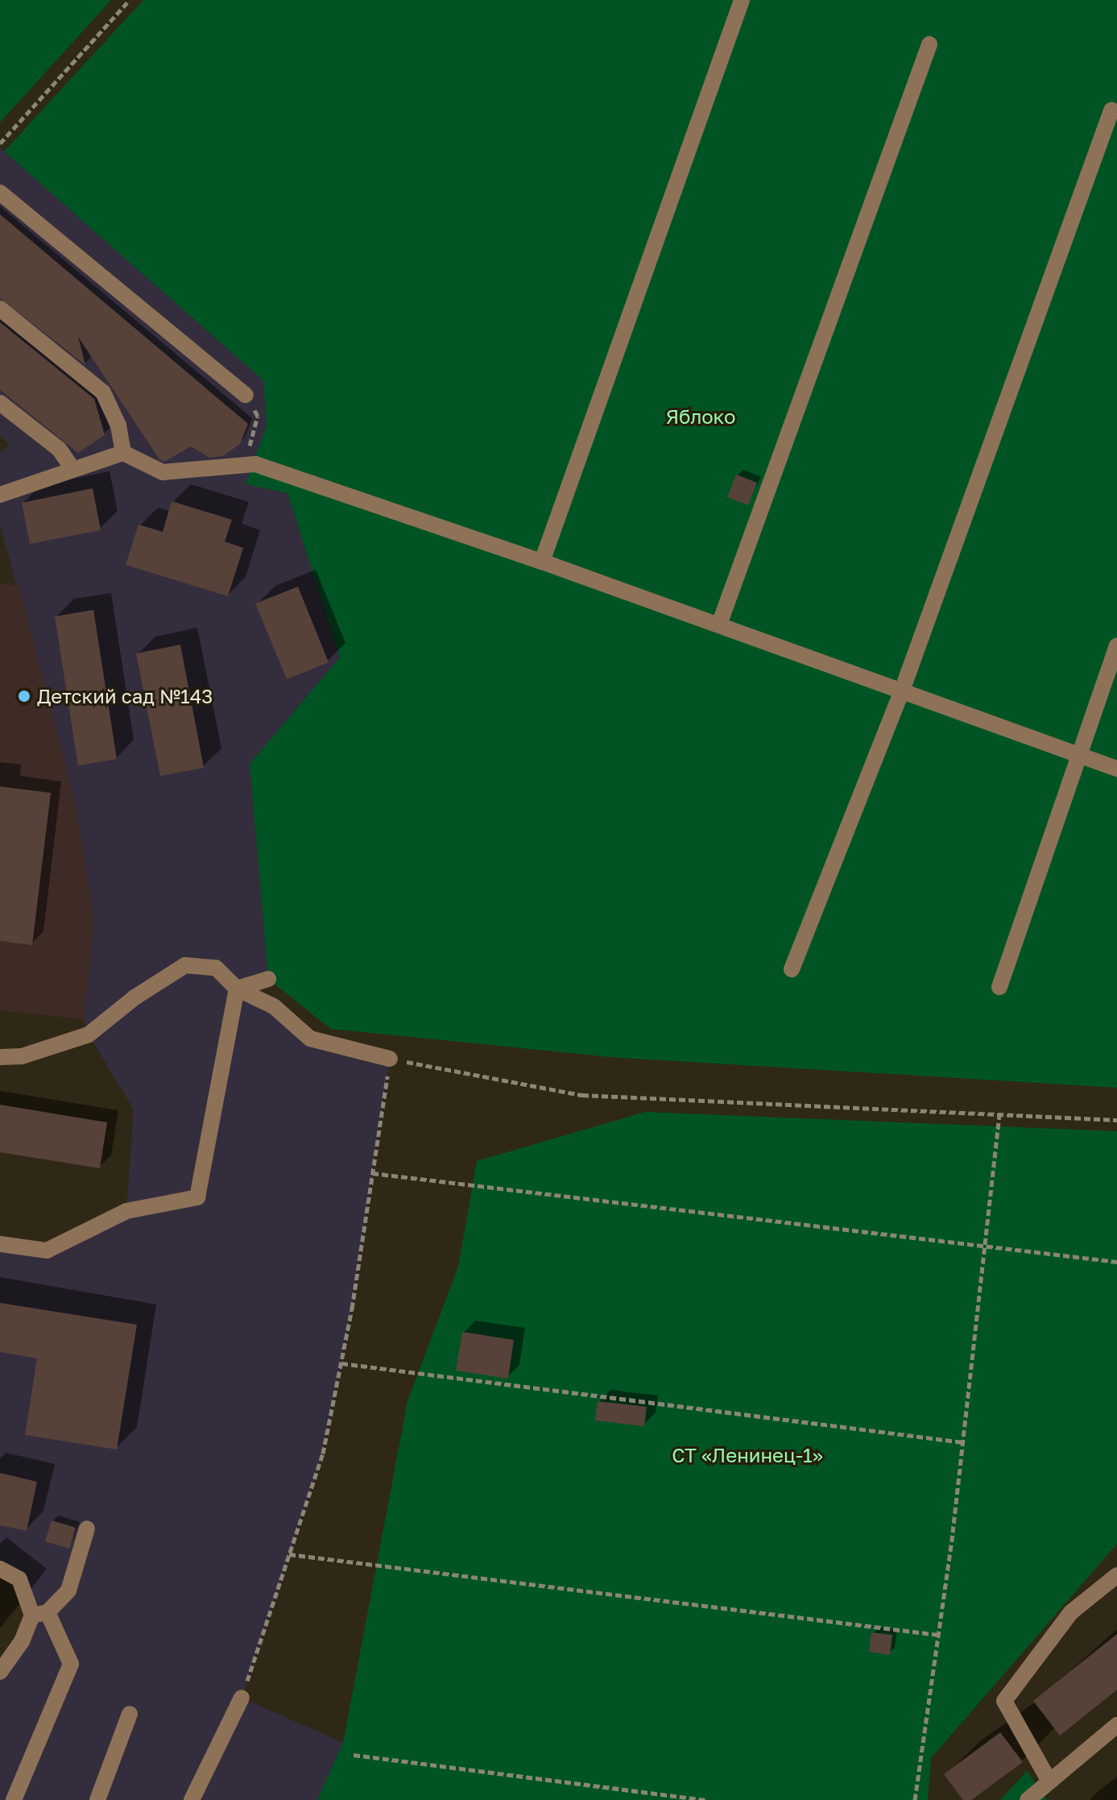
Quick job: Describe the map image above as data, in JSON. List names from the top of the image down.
{
  "parks": ["Яблоко", "СТ «Ленинец-1»"],
  "places": ["Детский сад №143"]
}
